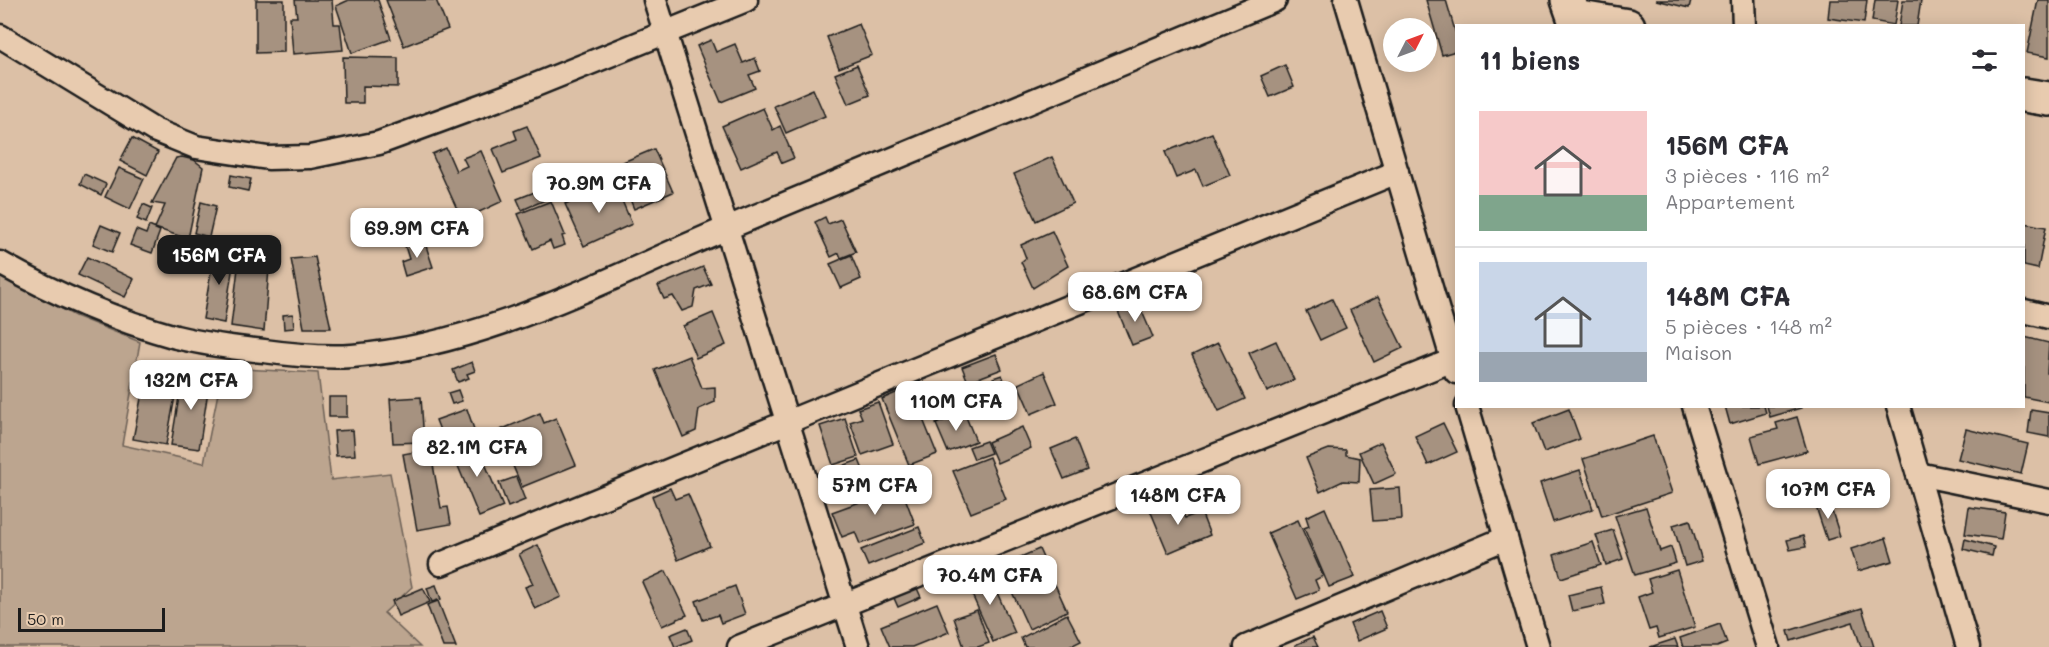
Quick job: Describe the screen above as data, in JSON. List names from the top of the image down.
{
  "scale_bar": "50 m",
  "north": "top right",
  "page": {
    "heading": "11 biens",
    "list": [
      {
        "name": "156M CFA",
        "note": "3 pièces · 116 m² · Appartement"
      },
      {
        "name": "148M CFA",
        "note": "5 pièces · 148 m² · Maison"
      }
    ],
    "price": [
      "70.9M CFA",
      "69.9M CFA",
      "156M CFA",
      "68.6M CFA",
      "132M CFA",
      "110M CFA",
      "82.1M CFA",
      "57M CFA",
      "107M CFA",
      "148M CFA",
      "70.4M CFA"
    ],
    "scale": "50 m"
  }
}
